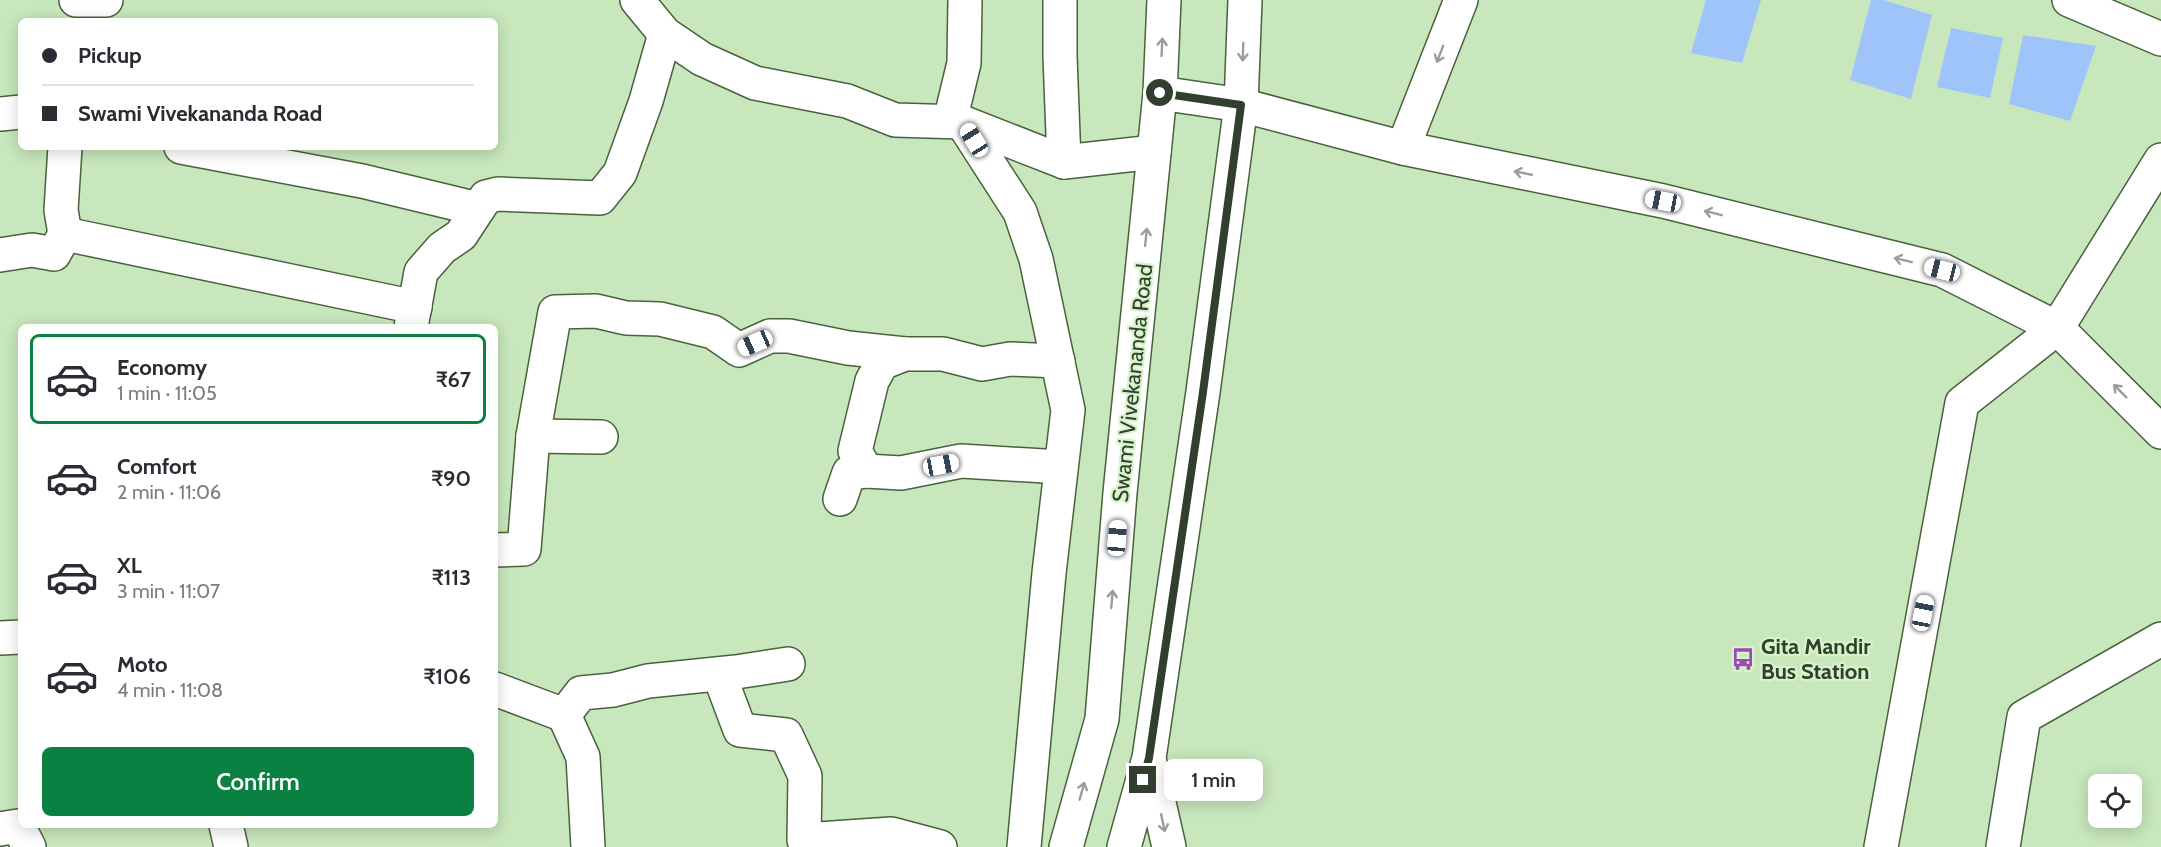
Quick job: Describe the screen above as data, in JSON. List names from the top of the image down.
{
  "streets": {
    "street": ["Swami Vivekananda Road"]
  },
  "places": {
    "bus stop": ["Gita Mandir Bus Station"]
  },
  "page": {
    "banner": ["Pickup", "Swami Vivekananda Road"],
    "list": [
      {
        "name": "Economy",
        "note": "1 min · 11:05",
        "value": "₹67"
      },
      {
        "name": "Comfort",
        "note": "2 min · 11:06",
        "value": "₹90"
      },
      {
        "name": "XL",
        "note": "3 min · 11:07",
        "value": "₹113"
      },
      {
        "name": "Moto",
        "note": "4 min · 11:08",
        "value": "₹106"
      }
    ],
    "buttons": "Confirm",
    "bubble": "1 min"
  }
}
